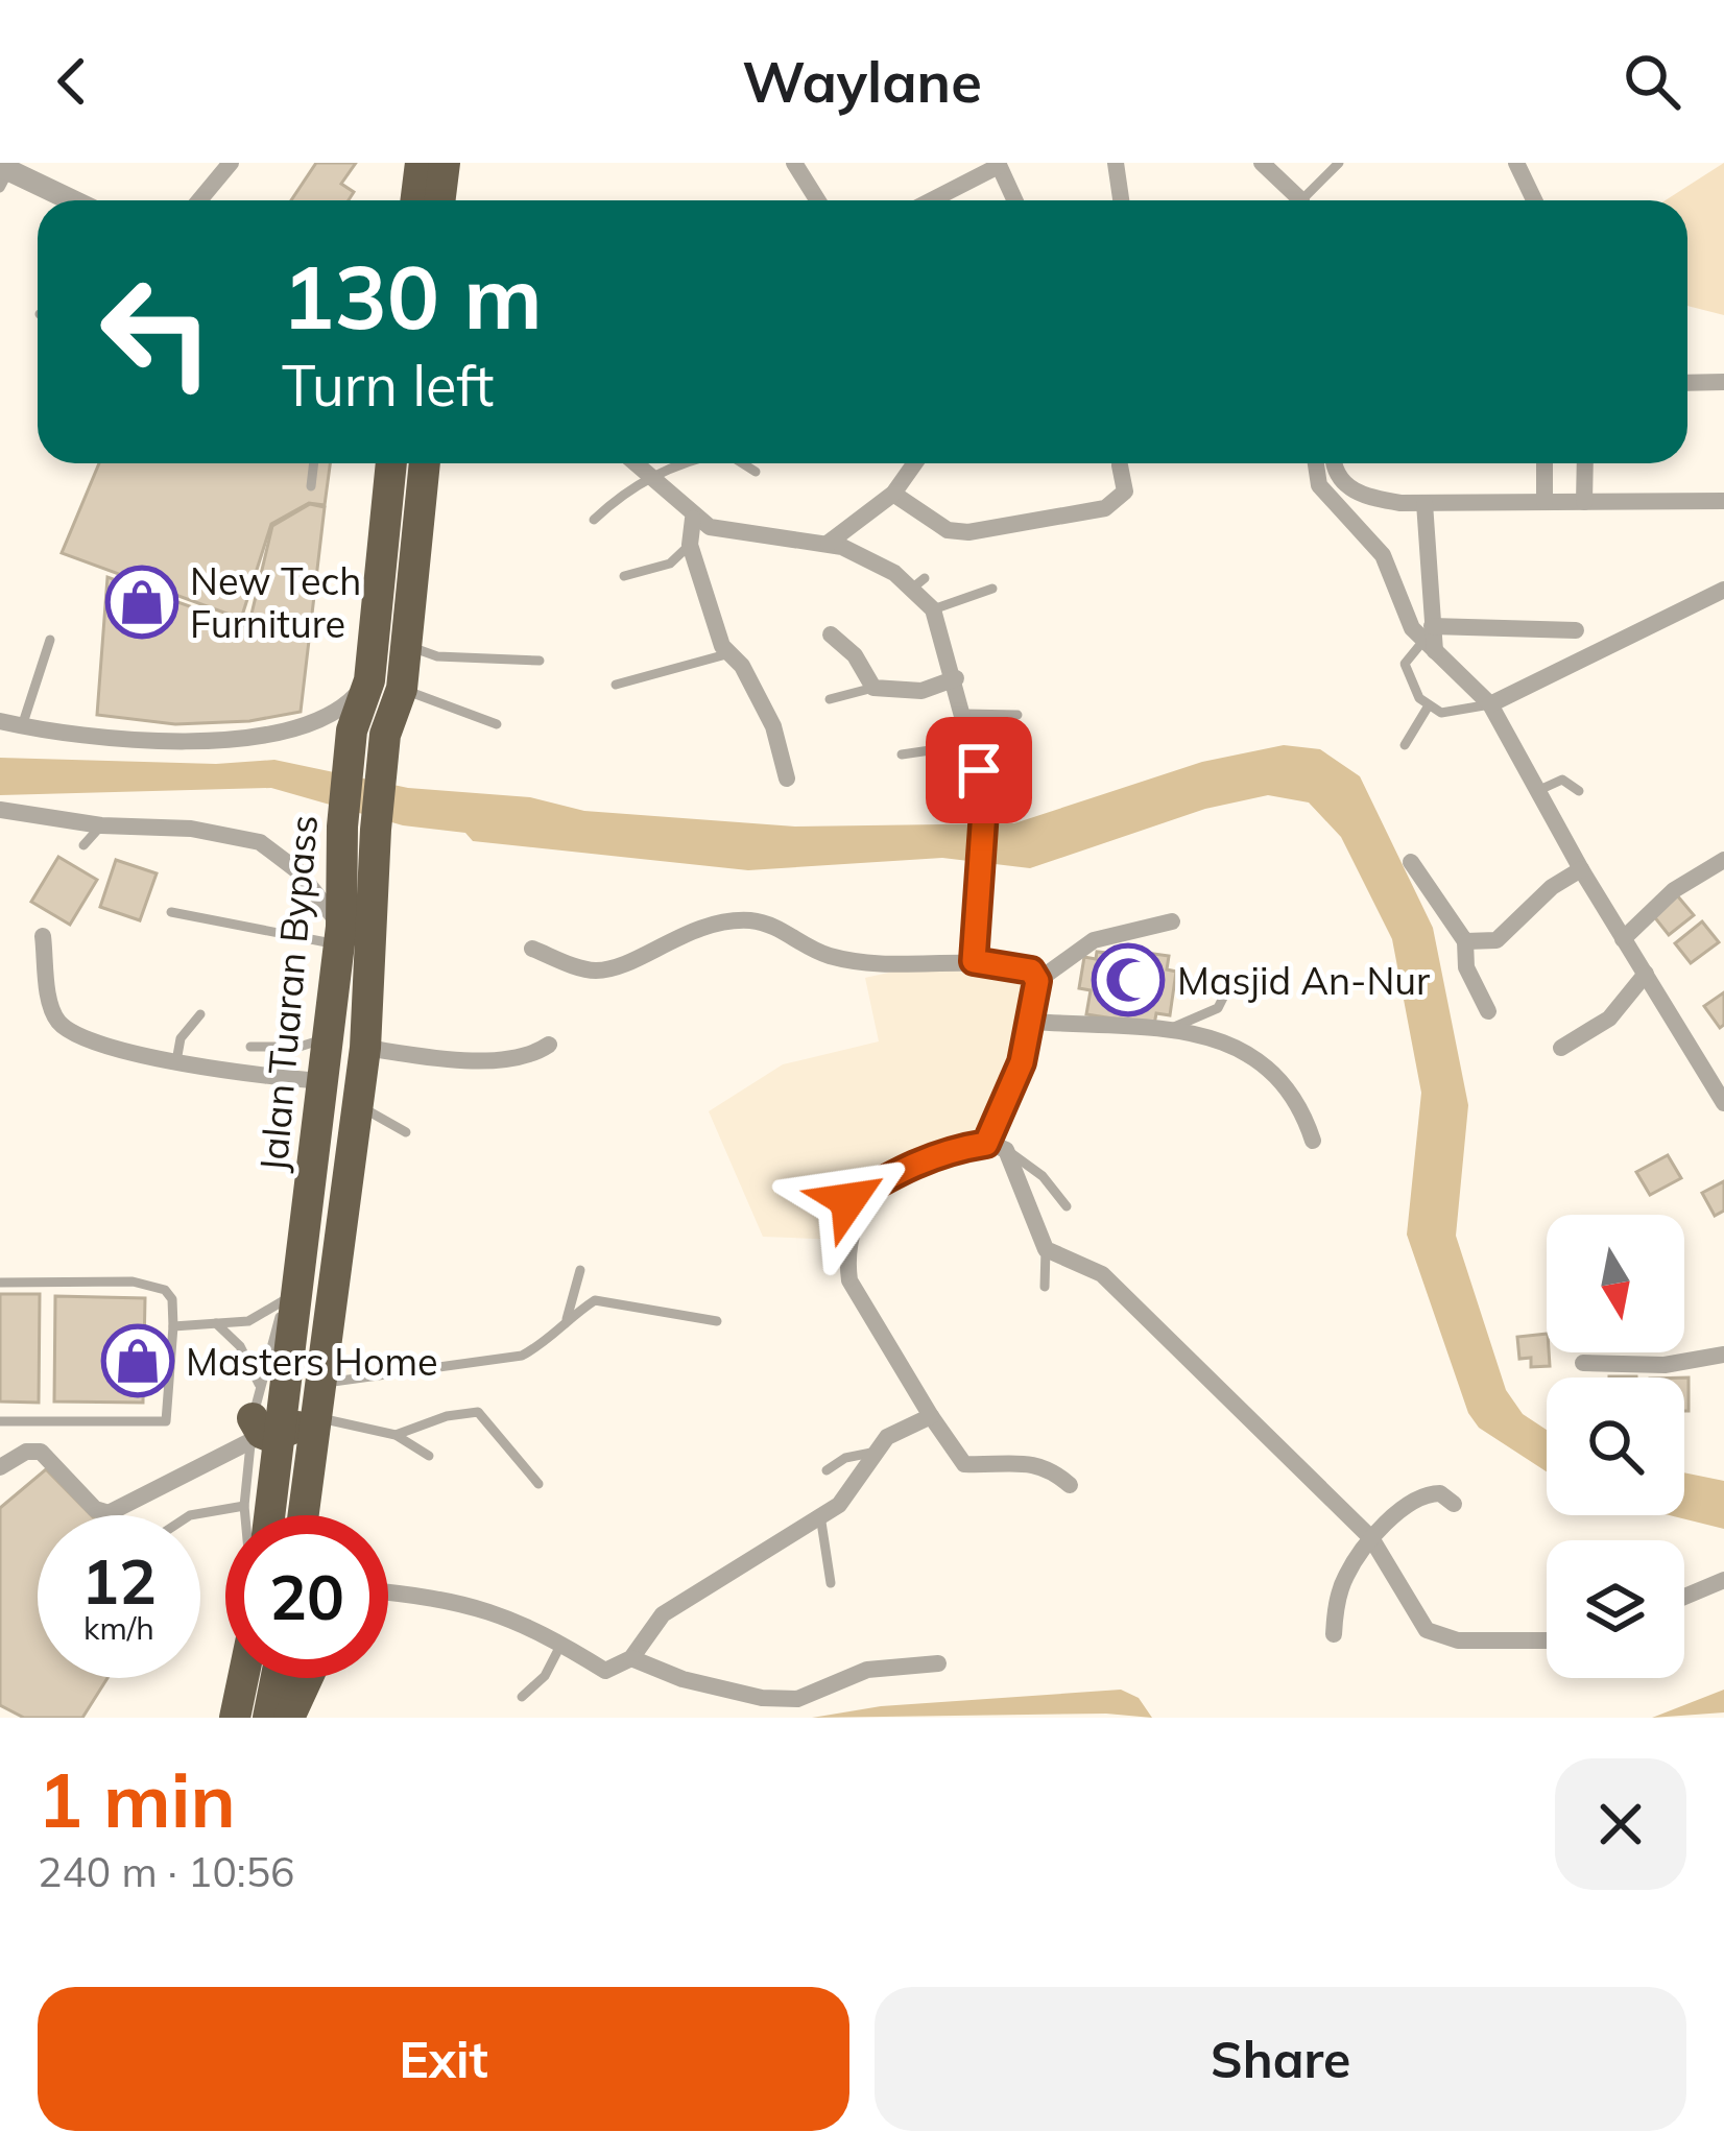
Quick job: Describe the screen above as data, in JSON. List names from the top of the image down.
{
  "streets": {
    "highway": ["Jalan Tuaran Bypass"]
  },
  "places": {
    "shop": ["New Tech Furniture", "Masters Home"],
    "mosque": ["Masjid An-Nur"]
  },
  "north": "bottom",
  "page": {
    "header": "Waylane",
    "turn": ["130 m", "Turn left"],
    "speed": "12 km/h",
    "limit": "20",
    "heading": ["1 min", "240 m · 10:56"],
    "buttons": ["Exit", "Share"]
  }
}
